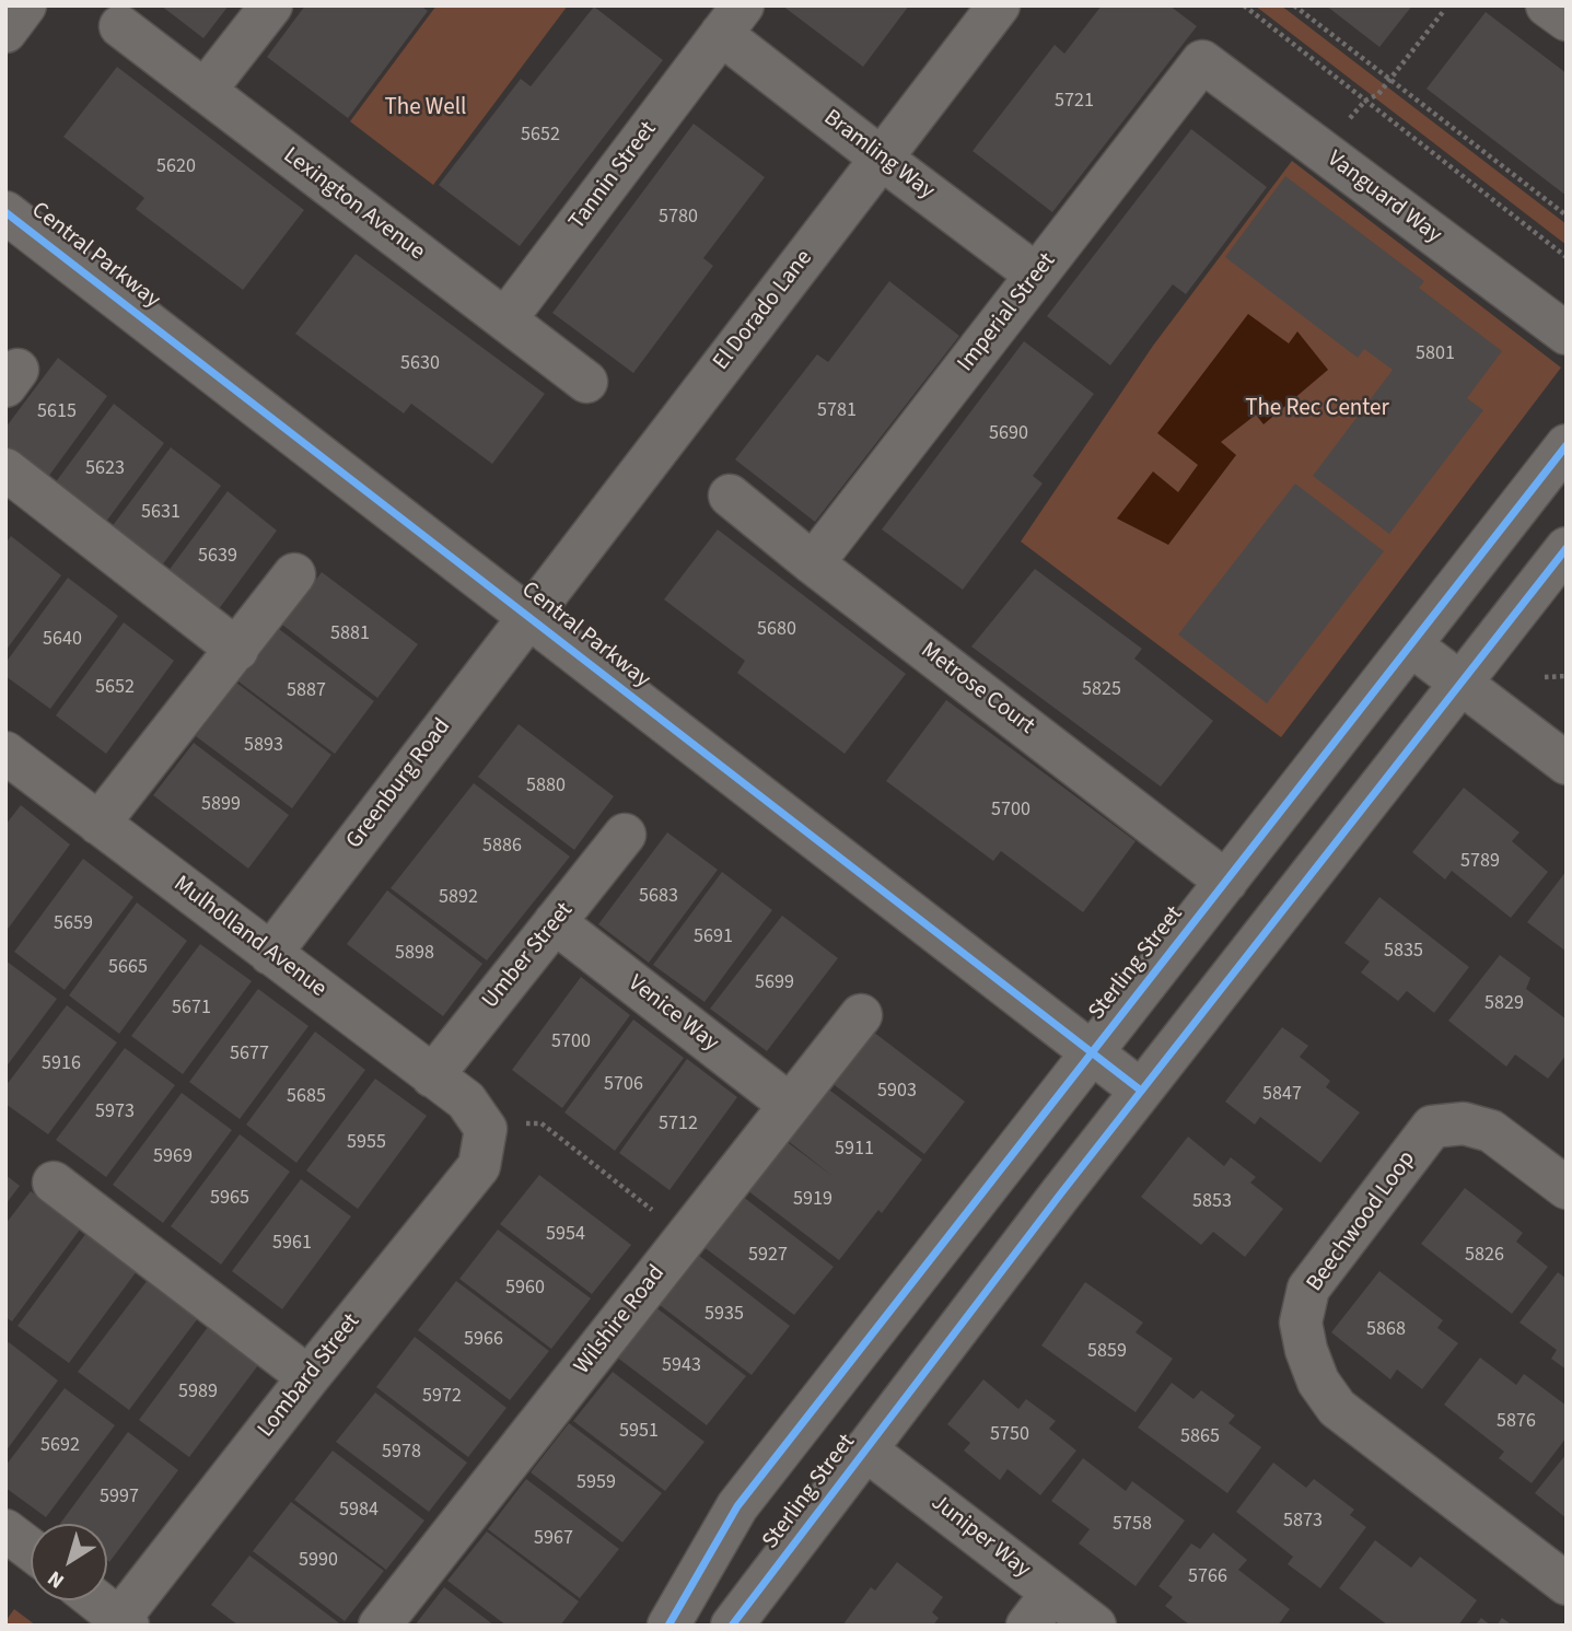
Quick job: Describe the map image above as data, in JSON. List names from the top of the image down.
{
  "streets": {
    "street": [
      "Bramling Way",
      "Tannin Street",
      "Vanguard Way",
      "Lexington Avenue",
      "Central Parkway",
      "El Dorado Lane",
      "Imperial Street",
      "Metrose Court",
      "Greenburg Road",
      "Mulholland Avenue",
      "Umber Street",
      "Sterling Street",
      "Venice Way",
      "Beechwood Loop",
      "Wilshire Road",
      "Lombard Street",
      "Juniper Way"
    ]
  },
  "crossings": [
    ["Bramling Way", "Tannin Street"],
    ["Bramling Way", "El Dorado Lane"],
    ["Bramling Way", "Imperial Street"],
    ["Tannin Street", "Lexington Avenue"],
    ["Vanguard Way", "Imperial Street"],
    ["Central Parkway", "El Dorado Lane"],
    ["Central Parkway", "Greenburg Road"],
    ["Central Parkway", "Sterling Street"],
    ["El Dorado Lane", "Greenburg Road"],
    ["Imperial Street", "Metrose Court"],
    ["Metrose Court", "Sterling Street"],
    ["Greenburg Road", "Mulholland Avenue"],
    ["Mulholland Avenue", "Umber Street"],
    ["Mulholland Avenue", "Lombard Street"],
    ["Umber Street", "Venice Way"],
    ["Sterling Street", "Juniper Way"],
    ["Venice Way", "Wilshire Road"]
  ],
  "parks": ["The Well", "The Rec Center"],
  "house_numbers": [
    "5721",
    "5652",
    "5620",
    "5780",
    "5801",
    "5630",
    "5781",
    "5615",
    "5690",
    "5623",
    "5631",
    "5639",
    "5680",
    "5881",
    "5640",
    "5652",
    "5825",
    "5887",
    "5893",
    "5880",
    "5899",
    "5700",
    "5886",
    "5789",
    "5683",
    "5892",
    "5659",
    "5691",
    "5835",
    "5898",
    "5665",
    "5699",
    "5829",
    "5671",
    "5700",
    "5677",
    "5916",
    "5706",
    "5903",
    "5847",
    "5685",
    "5973",
    "5712",
    "5955",
    "5911",
    "5969",
    "5965",
    "5919",
    "5853",
    "5954",
    "5961",
    "5927",
    "5826",
    "5960",
    "5935",
    "5868",
    "5966",
    "5859",
    "5943",
    "5989",
    "5972",
    "5876",
    "5951",
    "5750",
    "5865",
    "5692",
    "5978",
    "5959",
    "5997",
    "5984",
    "5873",
    "5758",
    "5967",
    "5990",
    "5766"
  ],
  "north": "bottom left"
}
